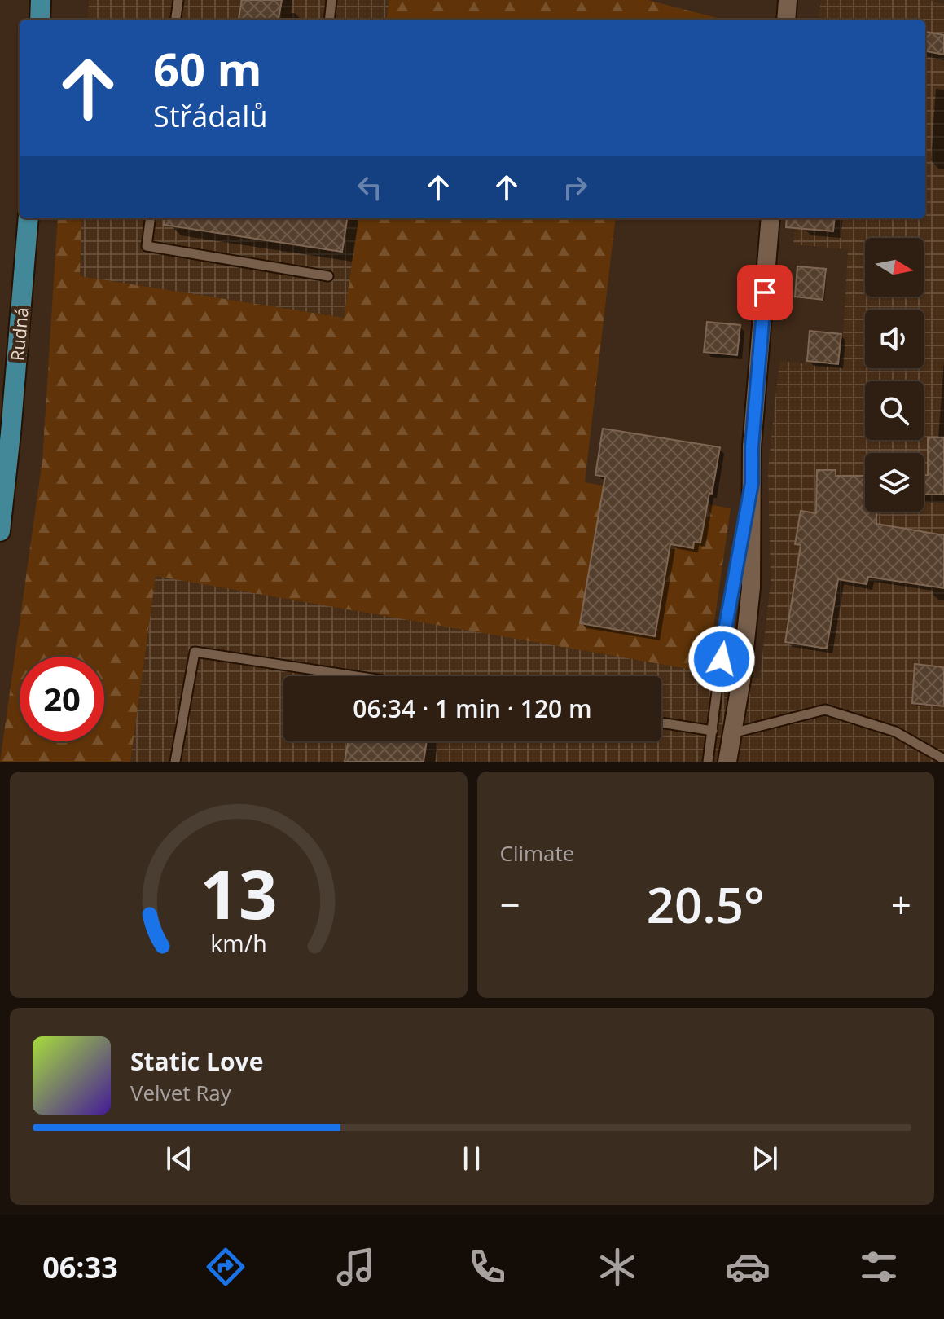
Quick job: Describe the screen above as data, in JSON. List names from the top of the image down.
{
  "streets": {
    "main road": ["Rudná"]
  },
  "north": "right",
  "page": {
    "turn": ["60 m", "Střádalů"],
    "limit": "20",
    "trip": "06:34 · 1 min · 120 m",
    "tile": "Climate",
    "heat": ["−", "20.5°", "+"],
    "song": ["Static Love", "Velvet Ray"],
    "tabs": "06:33",
    "gauge": ["13", "km/h"]
  }
}
